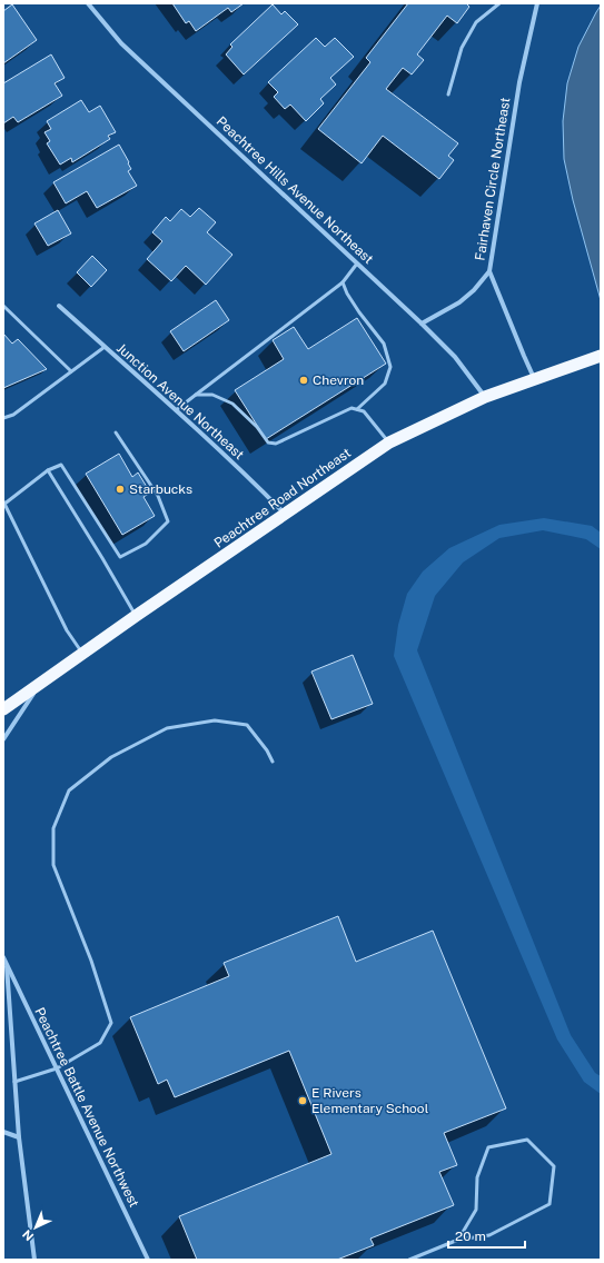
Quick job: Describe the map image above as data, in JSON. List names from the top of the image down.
{
  "streets": {
    "highway": ["Peachtree Road Northeast"],
    "street": [
      "Fairhaven Circle Northeast",
      "Peachtree Hills Avenue Northeast",
      "Junction Avenue Northeast",
      "Peachtree Battle Avenue Northwest"
    ]
  },
  "crossings": [
    ["Fairhaven Circle Northeast", "Peachtree Road Northeast"],
    ["Peachtree Hills Avenue Northeast", "Peachtree Road Northeast"],
    ["Junction Avenue Northeast", "Peachtree Road Northeast"]
  ],
  "places": ["Chevron", "Starbucks", "E Rivers Elementary School"],
  "scale_bar": "20 m",
  "north": "bottom left"
}
